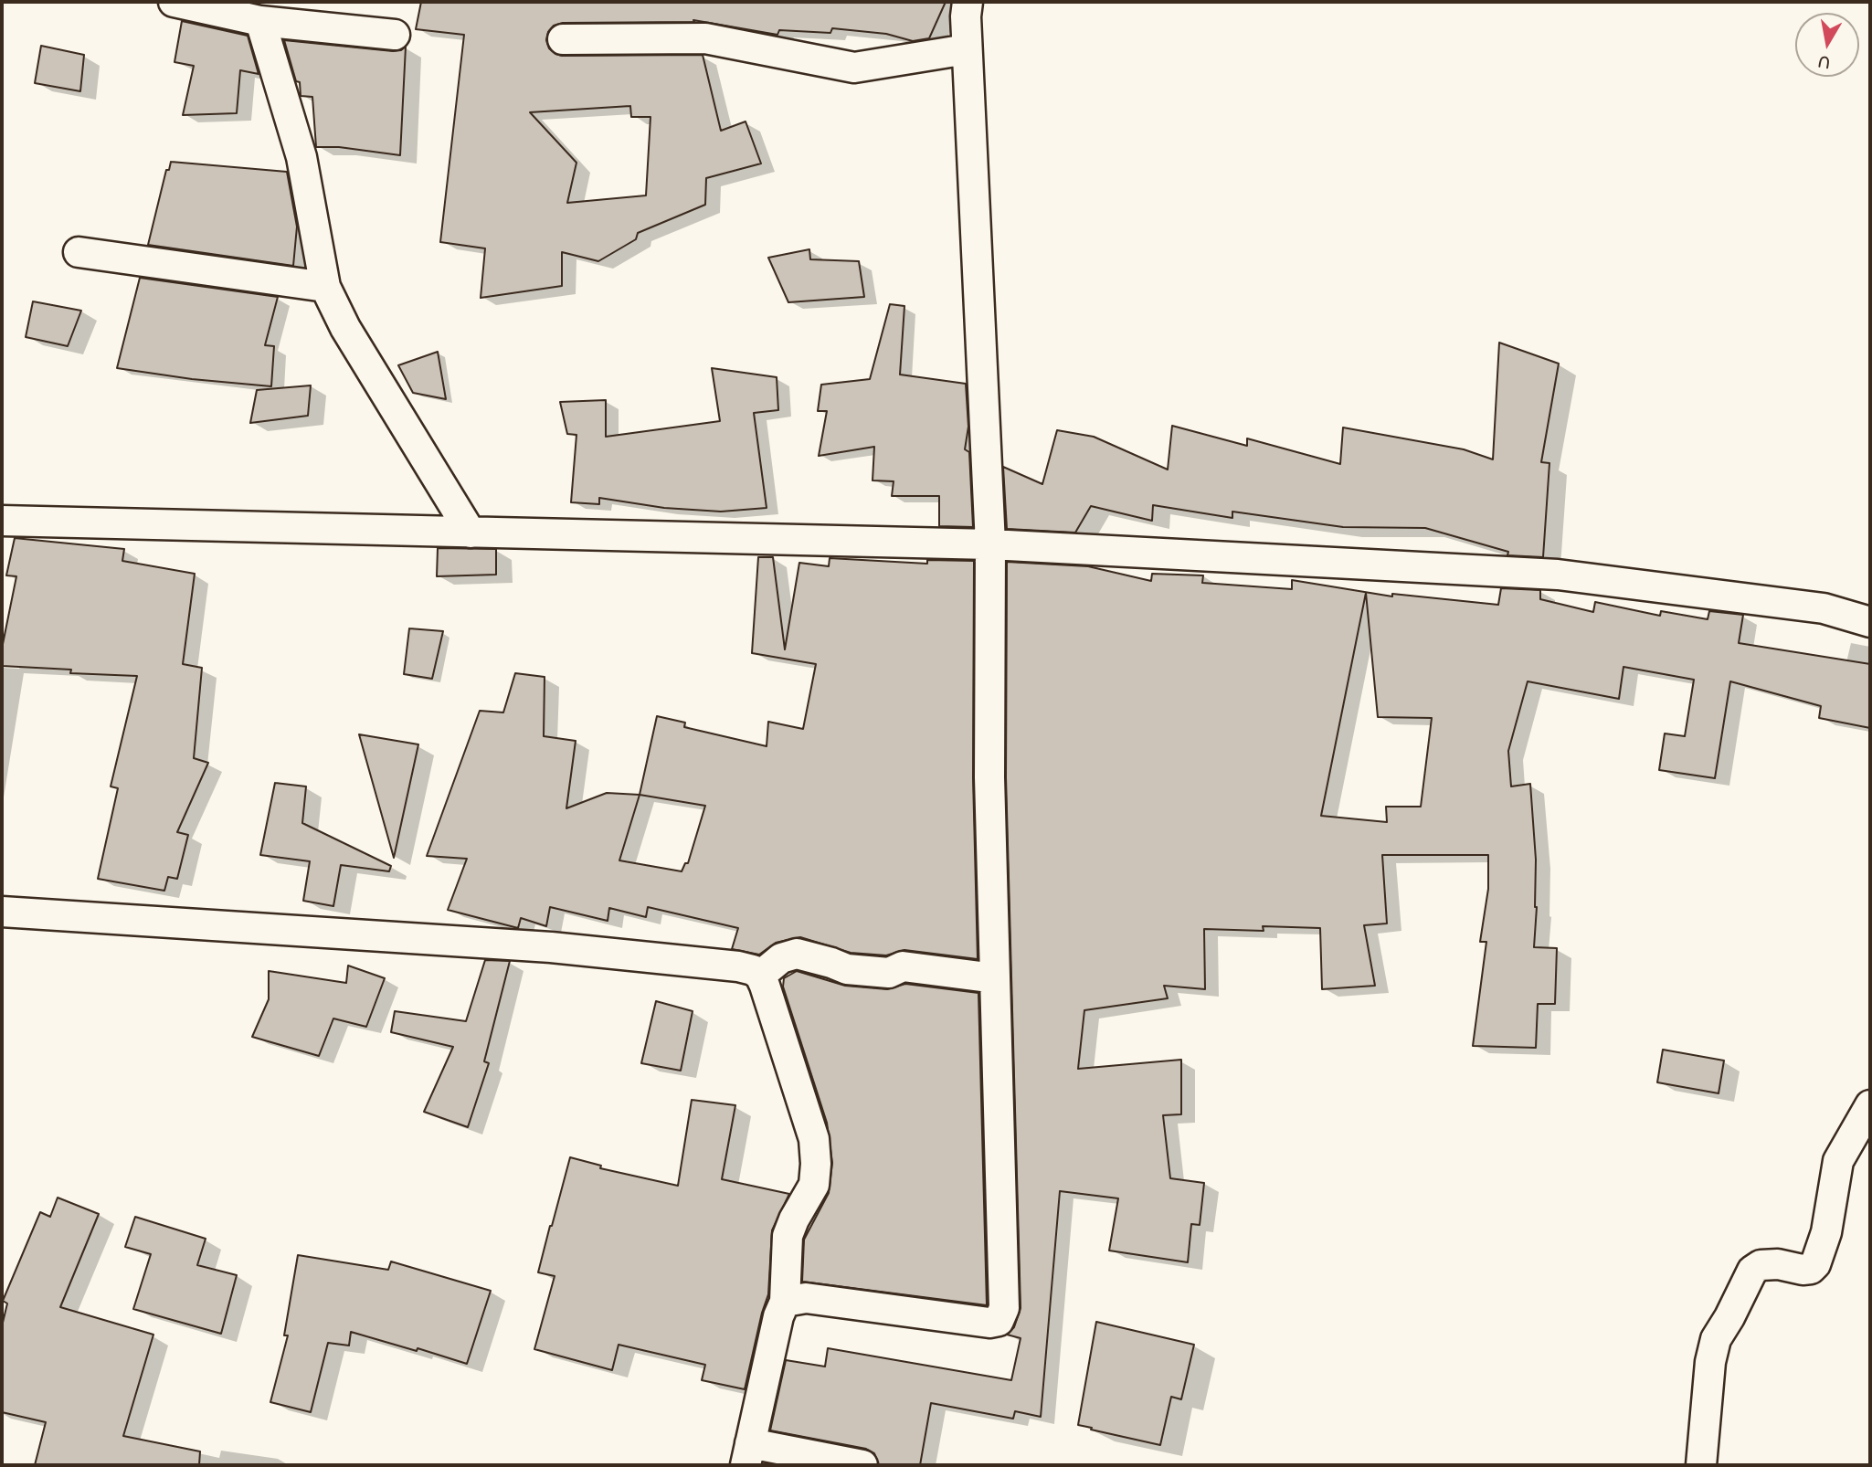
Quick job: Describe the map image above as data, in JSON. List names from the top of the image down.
{
  "north": "bottom"
}
